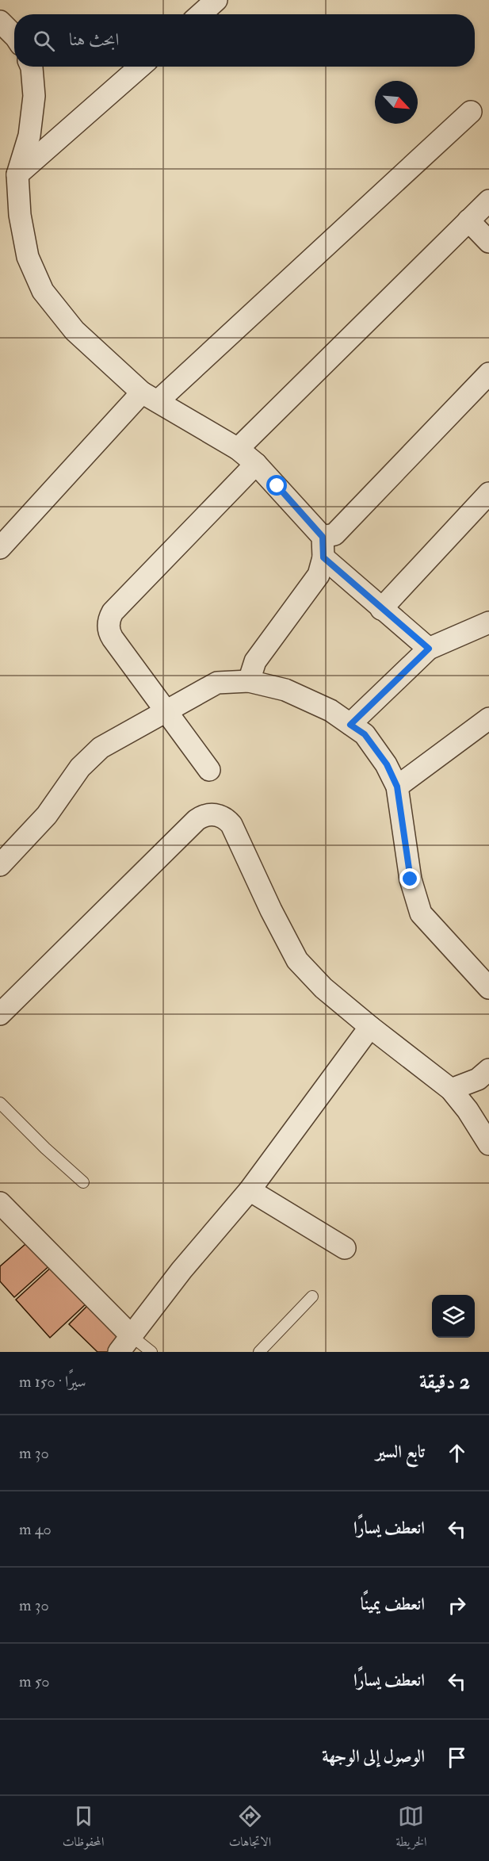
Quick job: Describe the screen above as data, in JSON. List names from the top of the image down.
{
  "north": "bottom right",
  "page": {
    "search": "ابحث هنا",
    "heading": ["2 دقيقة", "سيرًا · 150 m"],
    "list": [
      ["تابع السير", "30 m"],
      ["انعطف يسارًا", "40 m"],
      ["انعطف يمينًا", "30 m"],
      ["انعطف يسارًا", "50 m"],
      "الوصول إلى الوجهة"
    ],
    "nav": ["الخريطة", "الاتجاهات", "المحفوظات"]
  }
}
